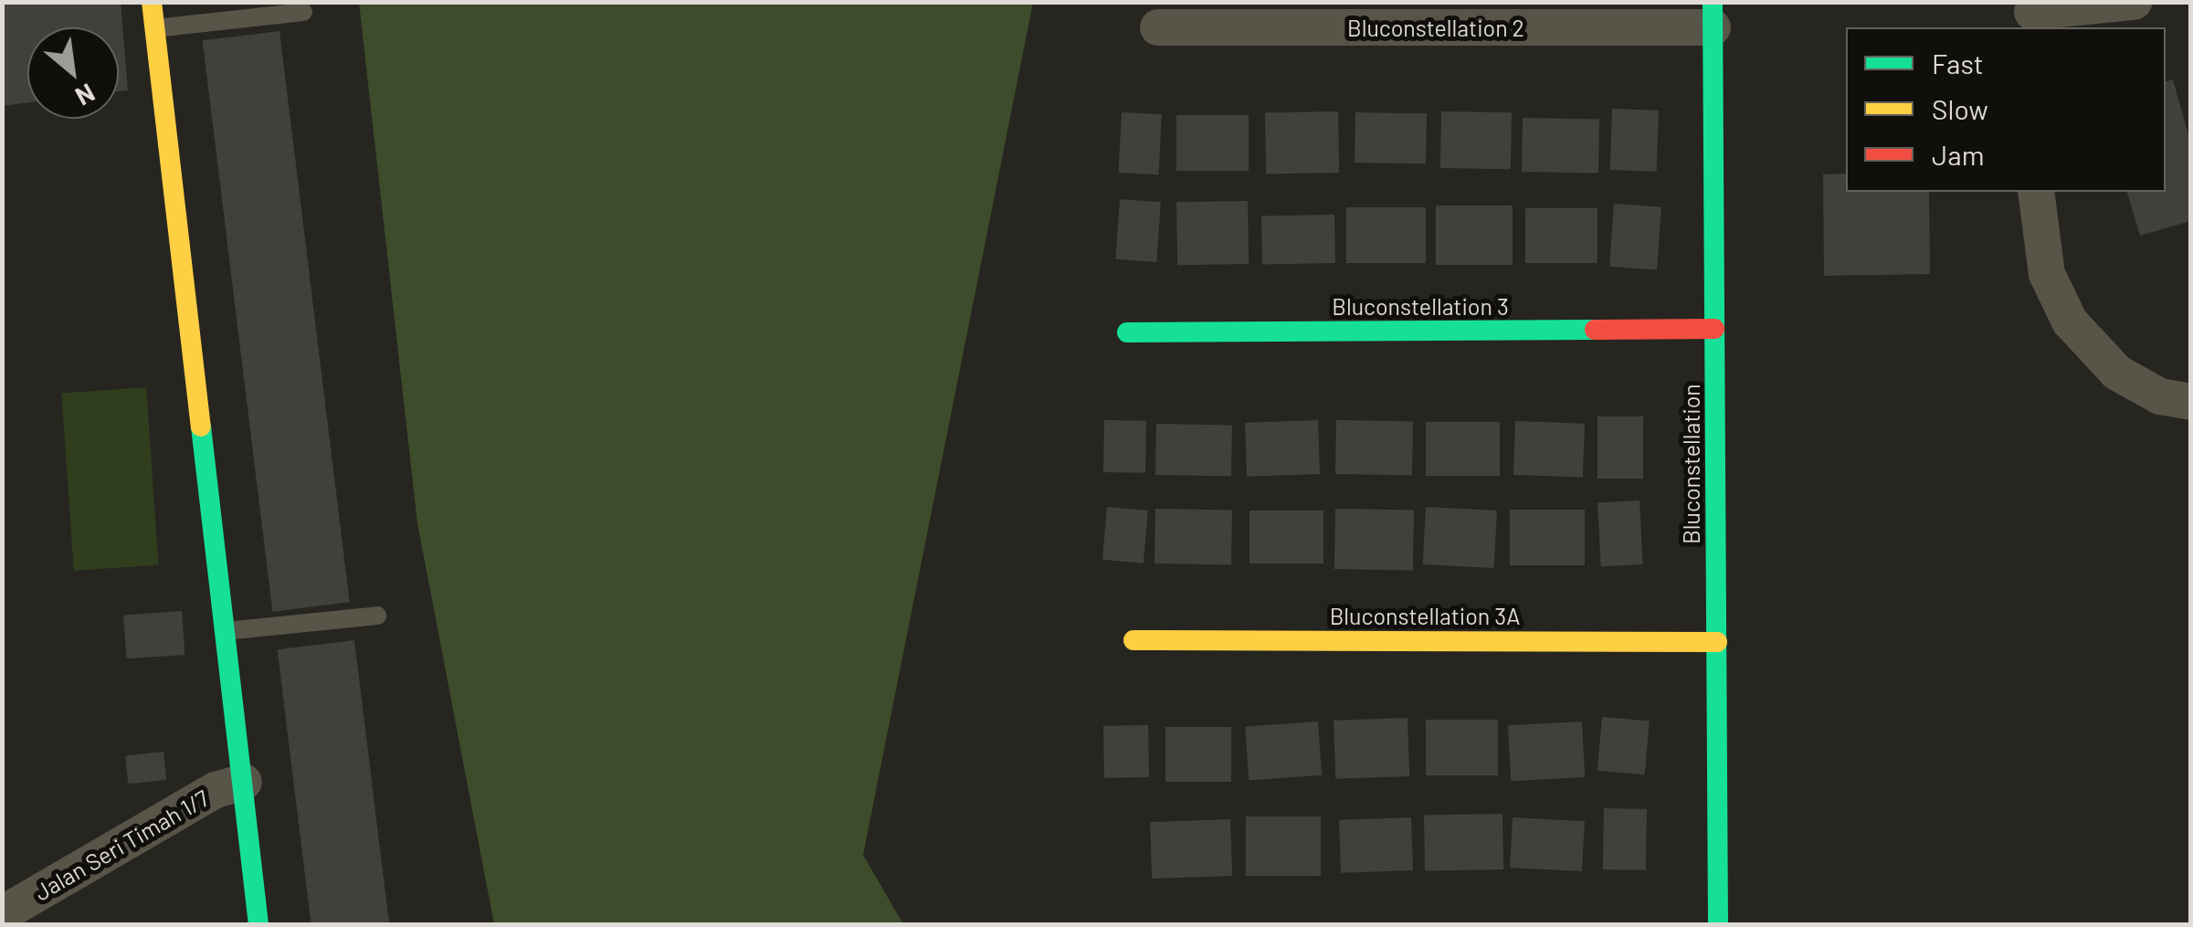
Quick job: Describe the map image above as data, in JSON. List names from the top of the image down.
{
  "streets": {
    "street": [
      "Bluconstellation 2",
      "Bluconstellation 3",
      "Bluconstellation",
      "Bluconstellation 3A",
      "Jalan Seri Timah 1/7"
    ]
  },
  "crossings": [
    ["Bluconstellation 2", "Bluconstellation"],
    ["Bluconstellation 3", "Bluconstellation"],
    ["Bluconstellation", "Bluconstellation 3A"]
  ],
  "legend": ["Fast", "Slow", "Jam"],
  "north": "bottom right"
}
